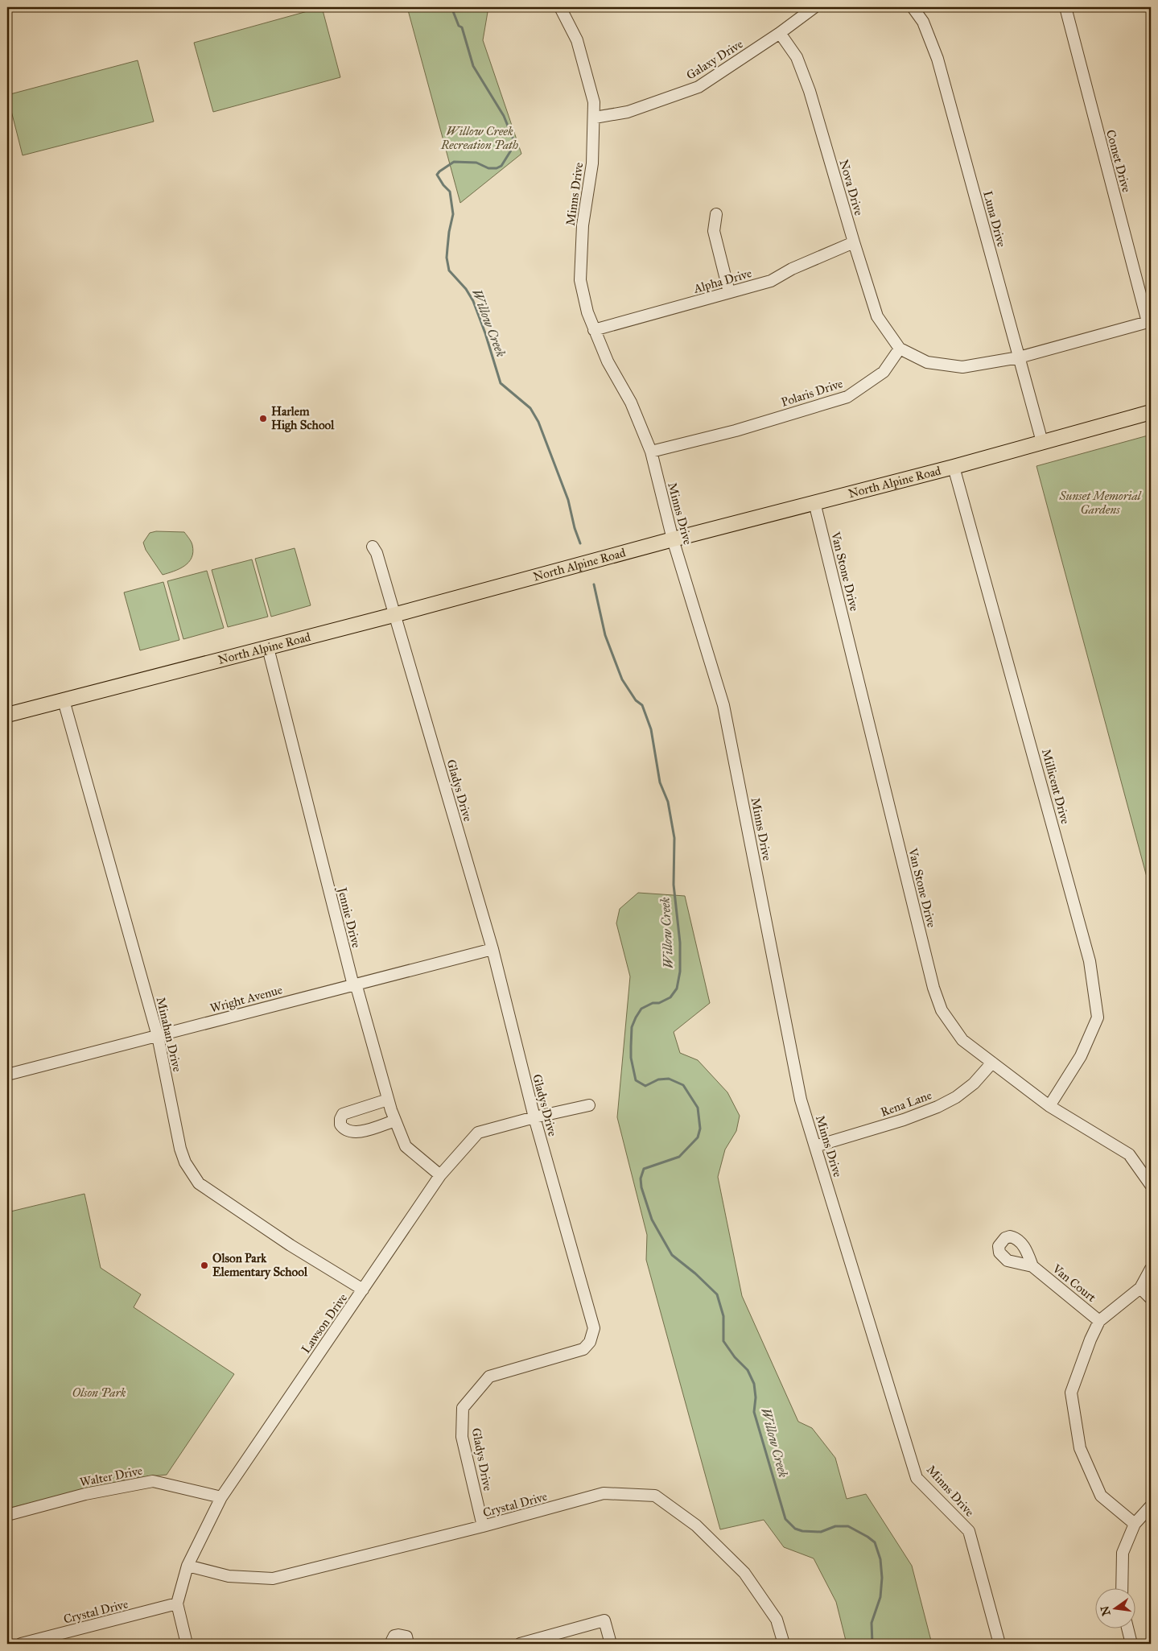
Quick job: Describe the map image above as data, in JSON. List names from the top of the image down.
{
  "streets": {
    "main road": ["North Alpine Road"],
    "street": [
      "Galaxy Drive",
      "Comet Drive",
      "Nova Drive",
      "Minns Drive",
      "Luna Drive",
      "Alpha Drive",
      "Polaris Drive",
      "Van Stone Drive",
      "Millicent Drive",
      "Gladys Drive",
      "Jennie Drive",
      "Wright Avenue",
      "Minahan Drive",
      "Rena Lane",
      "Van Court",
      "Lawson Drive",
      "Walter Drive",
      "Crystal Drive"
    ]
  },
  "crossings": [
    ["Galaxy Drive", "Nova Drive"],
    ["Galaxy Drive", "Minns Drive"],
    ["Nova Drive", "Alpha Drive"],
    ["Nova Drive", "Polaris Drive"],
    ["Minns Drive", "Alpha Drive"],
    ["Minns Drive", "Polaris Drive"],
    ["Minns Drive", "North Alpine Road"],
    ["Minns Drive", "Rena Lane"],
    ["Luna Drive", "North Alpine Road"],
    ["North Alpine Road", "Van Stone Drive"],
    ["North Alpine Road", "Millicent Drive"],
    ["North Alpine Road", "Gladys Drive"],
    ["North Alpine Road", "Jennie Drive"],
    ["North Alpine Road", "Minahan Drive"],
    ["Van Stone Drive", "Millicent Drive"],
    ["Van Stone Drive", "Rena Lane"],
    ["Gladys Drive", "Wright Avenue"],
    ["Gladys Drive", "Lawson Drive"],
    ["Gladys Drive", "Crystal Drive"],
    ["Jennie Drive", "Wright Avenue"],
    ["Jennie Drive", "Lawson Drive"],
    ["Wright Avenue", "Minahan Drive"],
    ["Minahan Drive", "Lawson Drive"],
    ["Lawson Drive", "Walter Drive"],
    ["Lawson Drive", "Crystal Drive"]
  ],
  "water": ["Willow Creek"],
  "parks": ["Willow Creek Recreation Path", "Sunset Memorial Gardens", "Olson Park"],
  "places": ["Harlem High School", "Olson Park Elementary School"],
  "north": "left"
}
